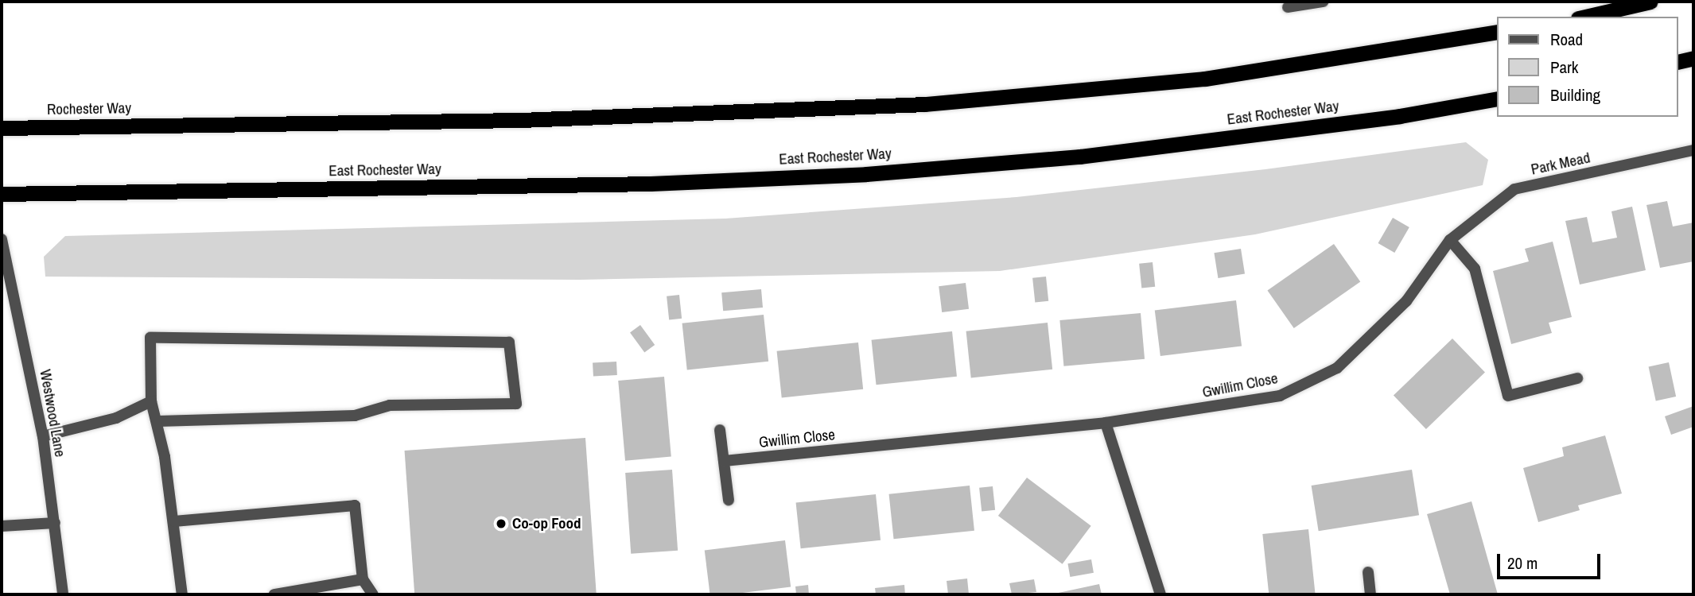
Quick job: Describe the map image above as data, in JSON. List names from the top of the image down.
{
  "streets": {
    "highway": ["Rochester Way", "East Rochester Way"],
    "street": ["Park Mead", "Gwillim Close", "Westwood Lane"]
  },
  "crossings": [
    ["Park Mead", "Gwillim Close"]
  ],
  "places": ["Co-op Food"],
  "legend": ["Road", "Park", "Building"],
  "scale_bar": "20 m"
}
